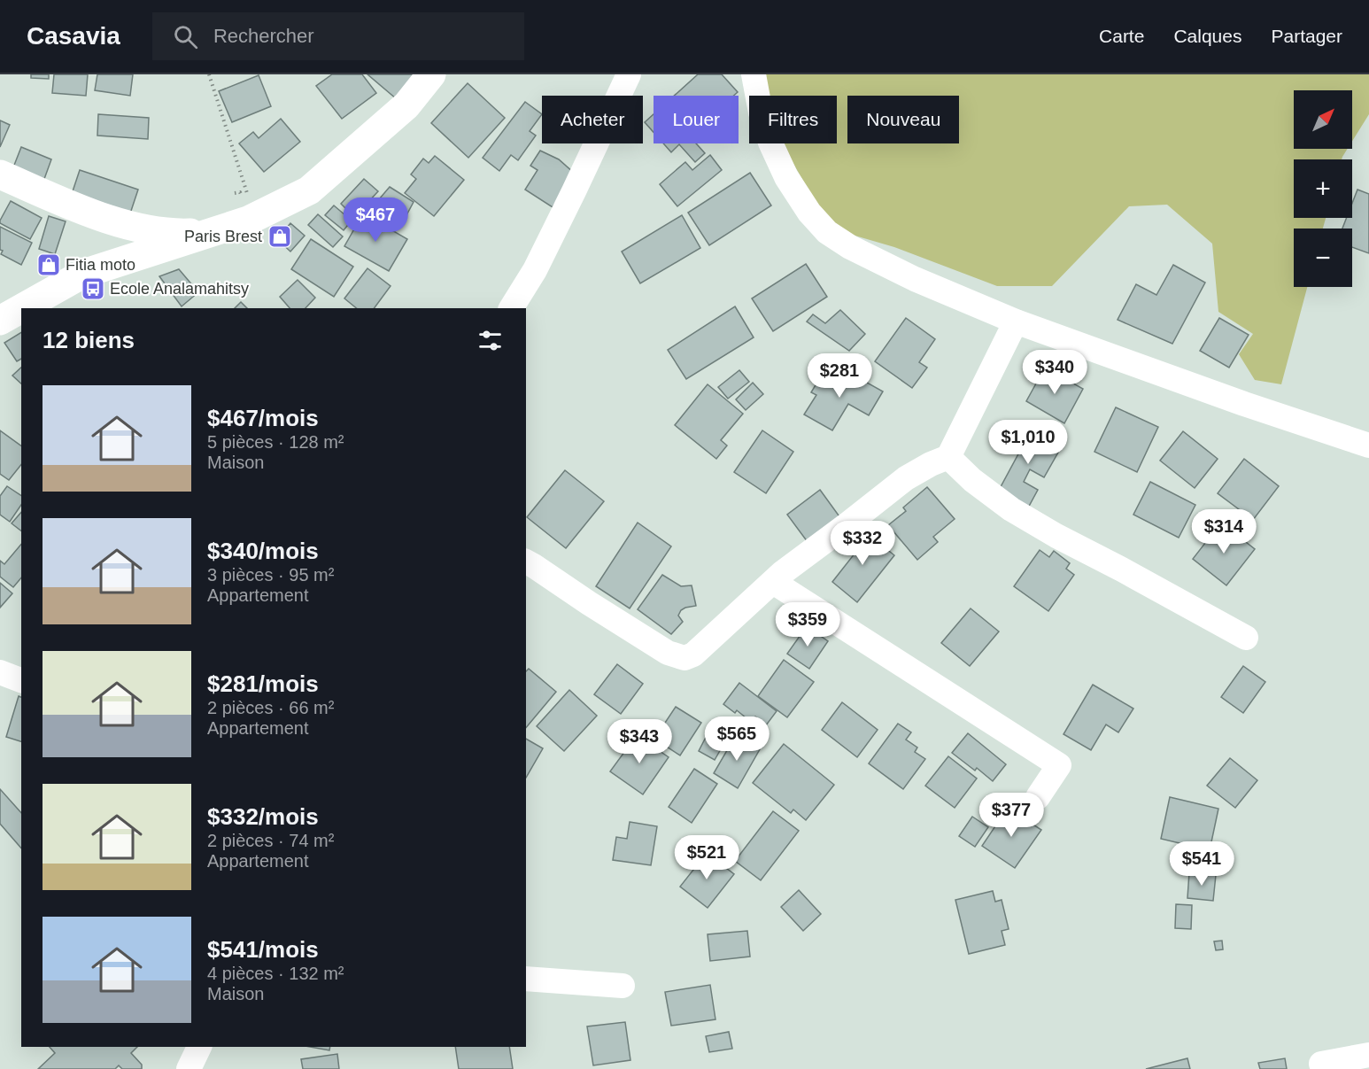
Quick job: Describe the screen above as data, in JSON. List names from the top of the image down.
{
  "places": {
    "shop": ["Paris Brest", "Fitia moto"],
    "bus stop": ["Ecole Analamahitsy"]
  },
  "north": "top right",
  "page": {
    "header": "Casavia",
    "search": "Rechercher",
    "nav": ["Carte", "Calques", "Partager"],
    "map_buttons": ["+", "−"],
    "chip": [
      "Acheter",
      "Louer",
      "Filtres",
      "Nouveau"
    ],
    "price": [
      "$467",
      "$340",
      "$281",
      "$1,010",
      "$314",
      "$332",
      "$359",
      "$565",
      "$343",
      "$377",
      "$521",
      "$541"
    ],
    "heading": "12 biens",
    "list": [
      {
        "name": "$467/mois",
        "note": "5 pièces · 128 m² · Maison"
      },
      {
        "name": "$340/mois",
        "note": "3 pièces · 95 m² · Appartement"
      },
      {
        "name": "$281/mois",
        "note": "2 pièces · 66 m² · Appartement"
      },
      {
        "name": "$332/mois",
        "note": "2 pièces · 74 m² · Appartement"
      },
      {
        "name": "$541/mois",
        "note": "4 pièces · 132 m² · Maison"
      }
    ]
  }
}
